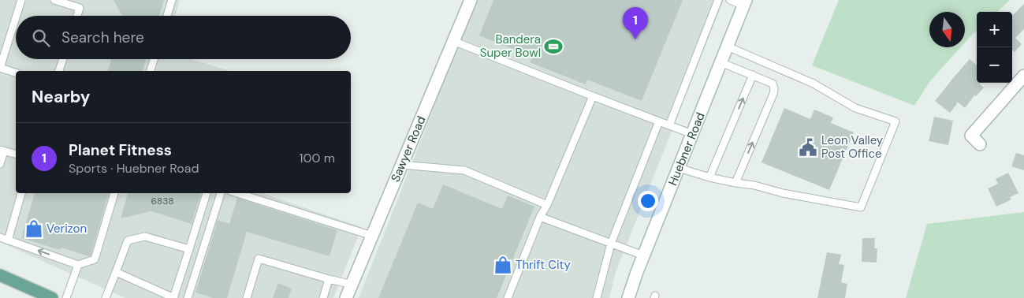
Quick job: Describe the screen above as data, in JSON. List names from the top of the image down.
{
  "streets": {
    "street": ["Sawyer Road", "Huebner Road"]
  },
  "places": {
    "sports": ["Bandera Super Bowl"],
    "public building": ["Leon Valley Post Office"],
    "shop": ["Verizon", "Thrift City"]
  },
  "house_numbers": ["6838"],
  "north": "bottom",
  "page": {
    "pins": "1",
    "map_buttons": ["+", "−"],
    "search": "Search here",
    "heading": "Nearby",
    "list": [
      {
        "mark": "1",
        "name": "Planet Fitness",
        "note": "Sports · Huebner Road",
        "value": "100 m"
      }
    ]
  }
}
